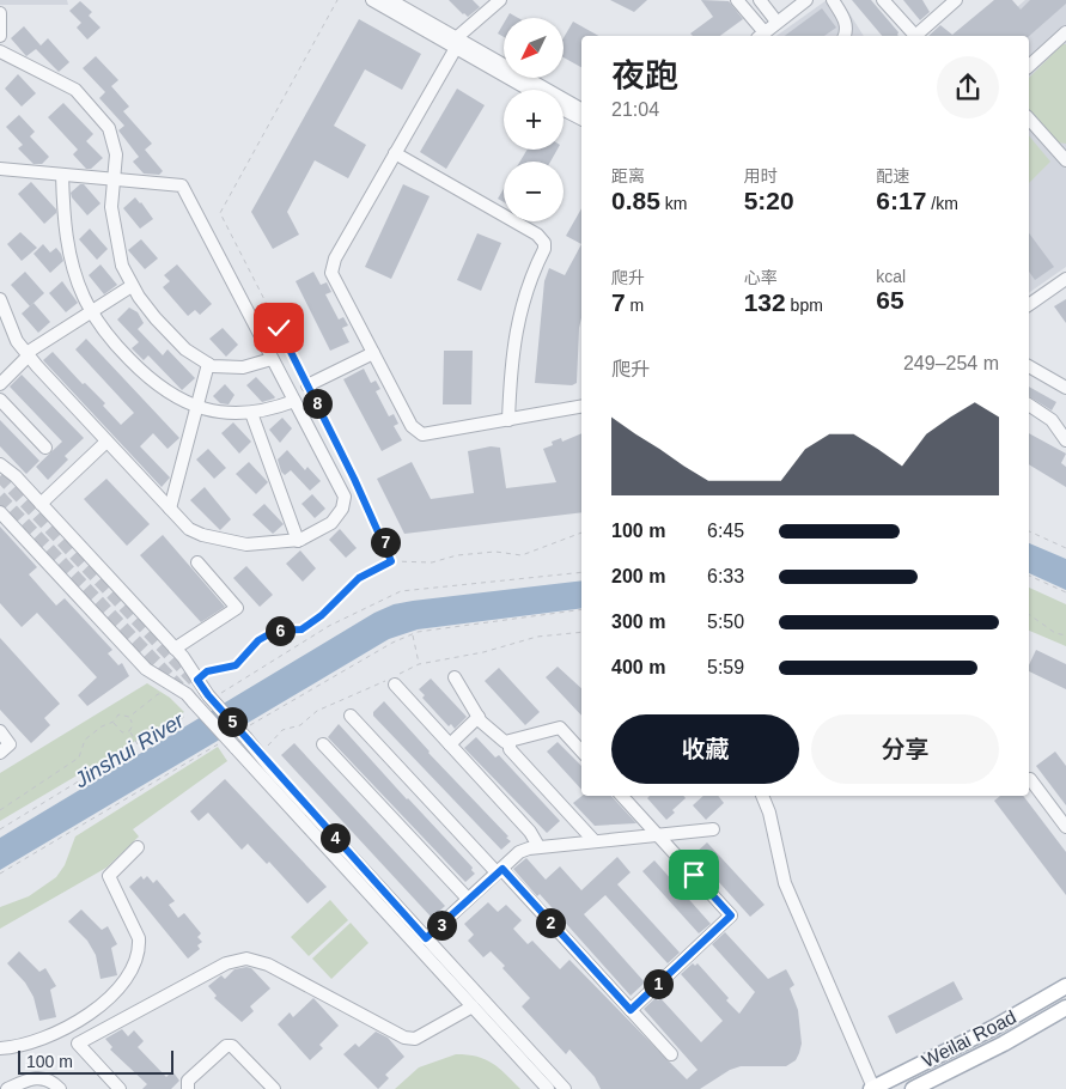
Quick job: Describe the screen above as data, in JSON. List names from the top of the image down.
{
  "streets": {
    "main road": ["Weilai Road"]
  },
  "water": ["Jinshui River"],
  "scale_bar": "100 m",
  "north": "bottom left",
  "page": {
    "map_buttons": ["+", "−"],
    "heading": ["夜跑", "21:04"],
    "stats": [
      ["距离", "0.85 km"],
      ["用时", "5:20"],
      ["配速", "6:17 /km"],
      ["爬升", "7 m"],
      ["心率", "132 bpm"],
      ["kcal", "65"]
    ],
    "chart": ["爬升", "249–254 m"],
    "pins": [
      "8",
      "7",
      "6",
      "5",
      "4",
      "2",
      "3",
      "1"
    ],
    "list": [
      {
        "name": "100 m",
        "note": "6:45"
      },
      {
        "name": "200 m",
        "note": "6:33"
      },
      {
        "name": "300 m",
        "note": "5:50"
      },
      {
        "name": "400 m",
        "note": "5:59"
      }
    ],
    "buttons": ["收藏", "分享"],
    "scale": "100 m"
  }
}
